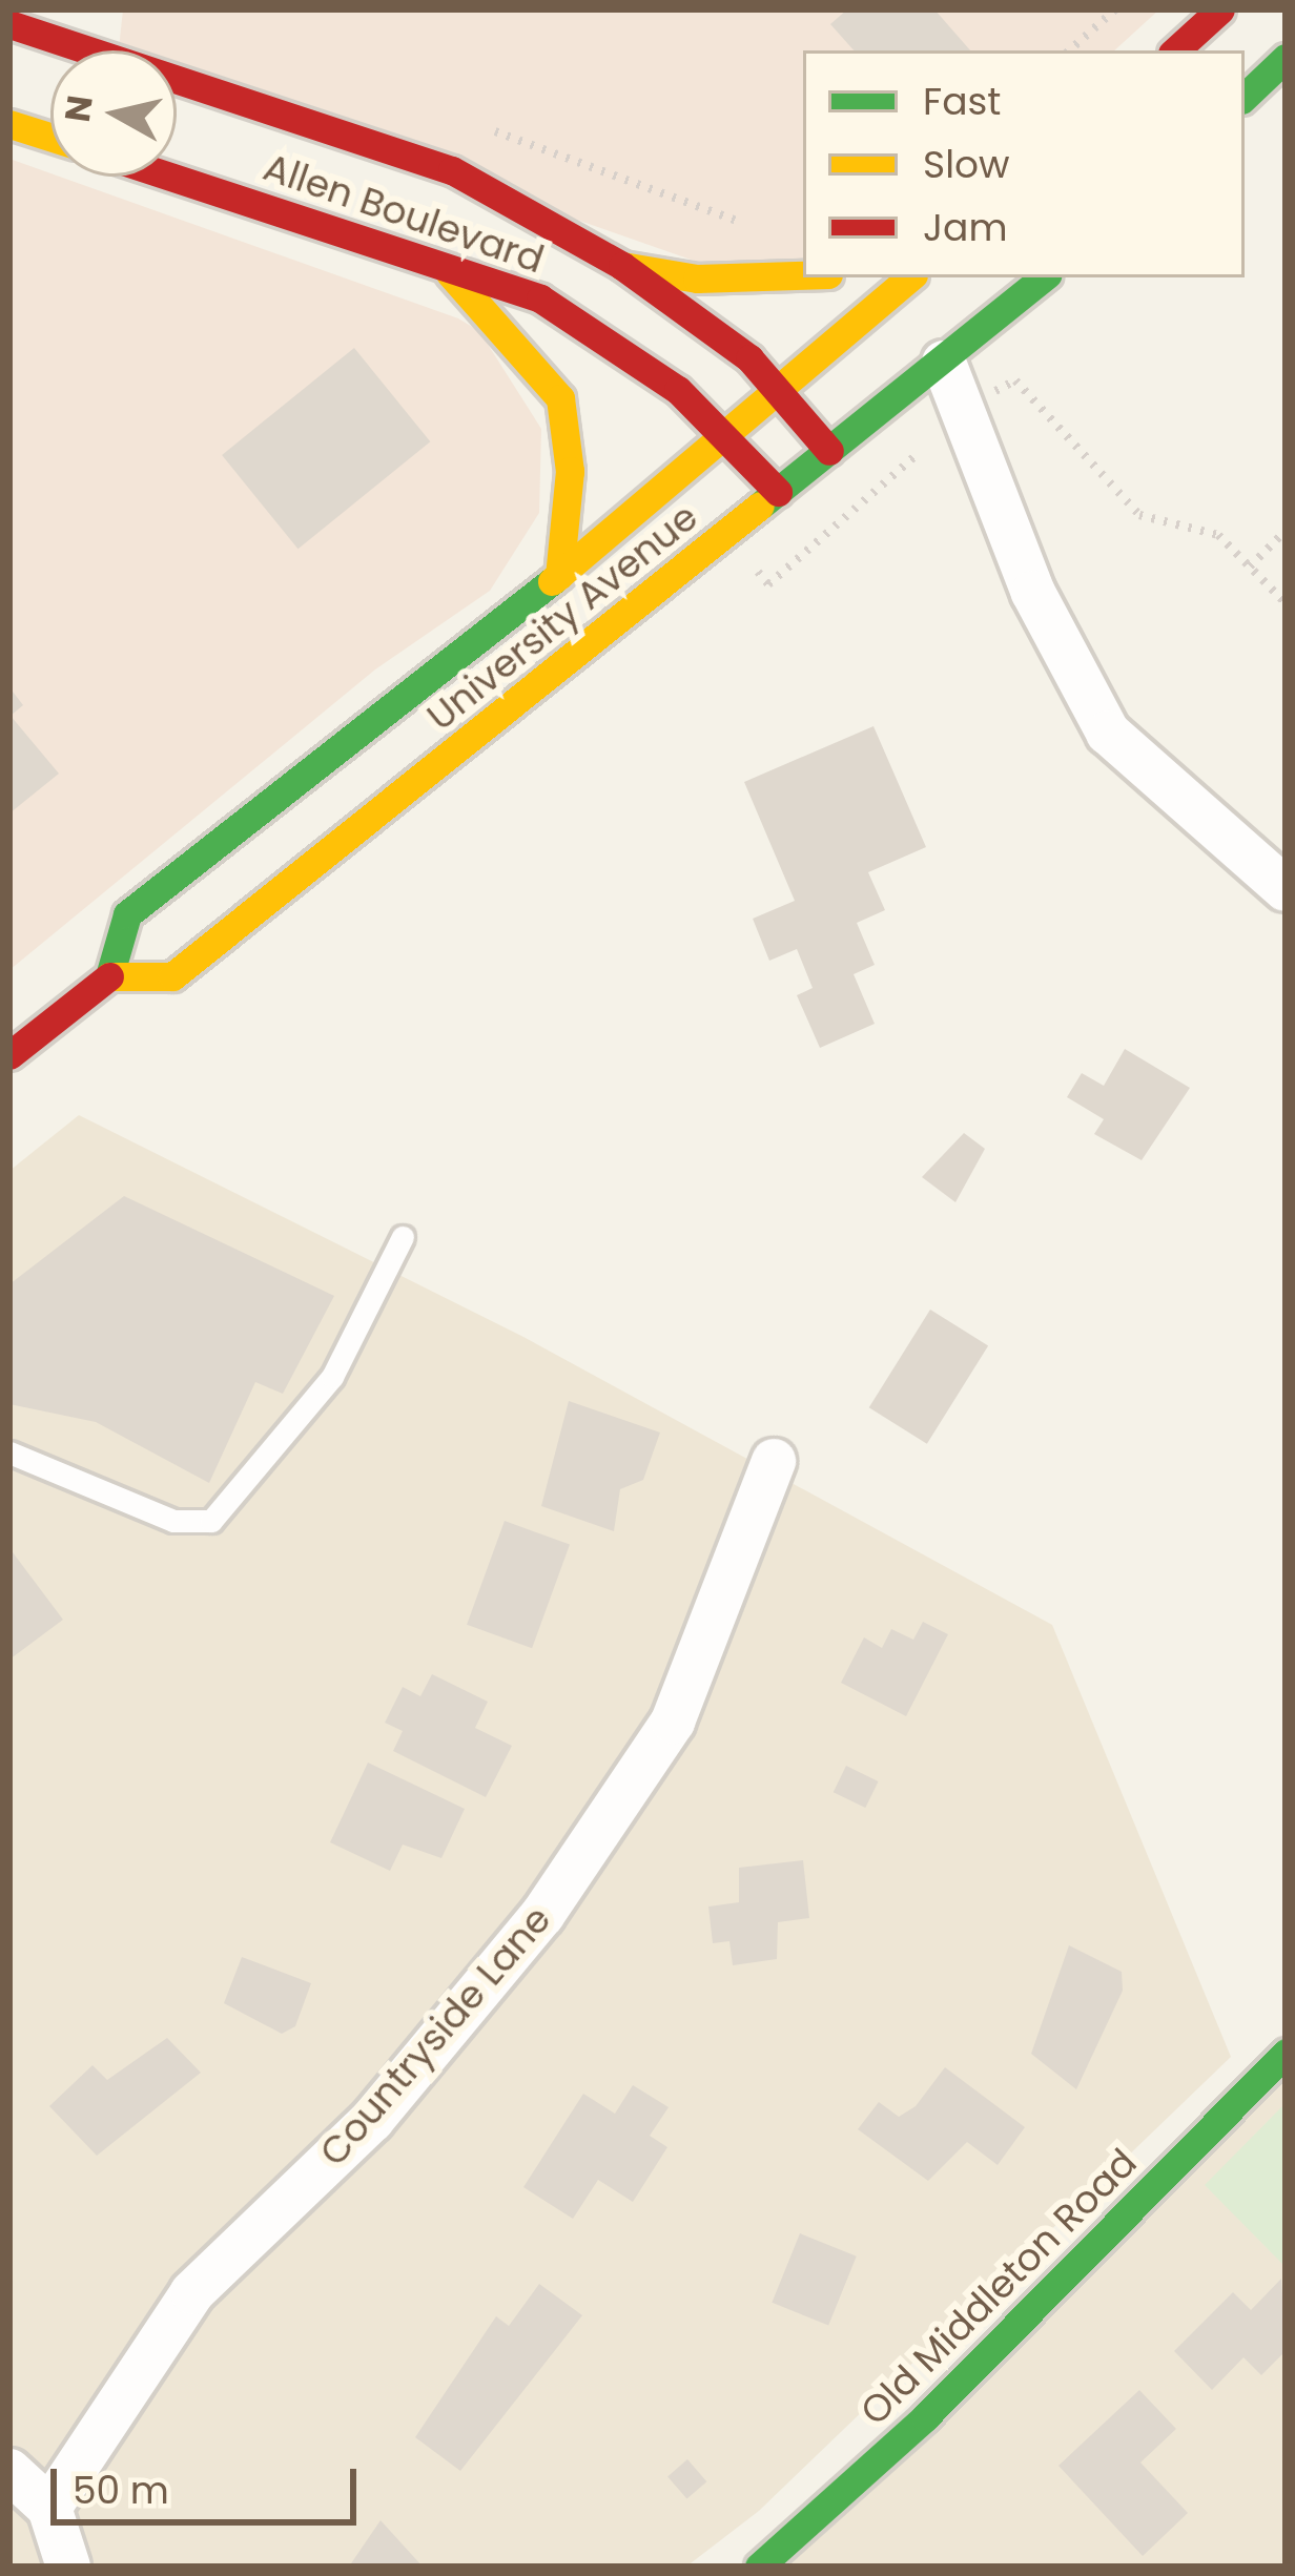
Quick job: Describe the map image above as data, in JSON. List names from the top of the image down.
{
  "streets": {
    "main road": ["Allen Boulevard", "University Avenue", "Old Middleton Road"],
    "street": ["Countryside Lane"]
  },
  "crossings": [
    ["Allen Boulevard", "University Avenue"]
  ],
  "legend": ["Fast", "Slow", "Jam"],
  "scale_bar": "50 m",
  "north": "left"
}
